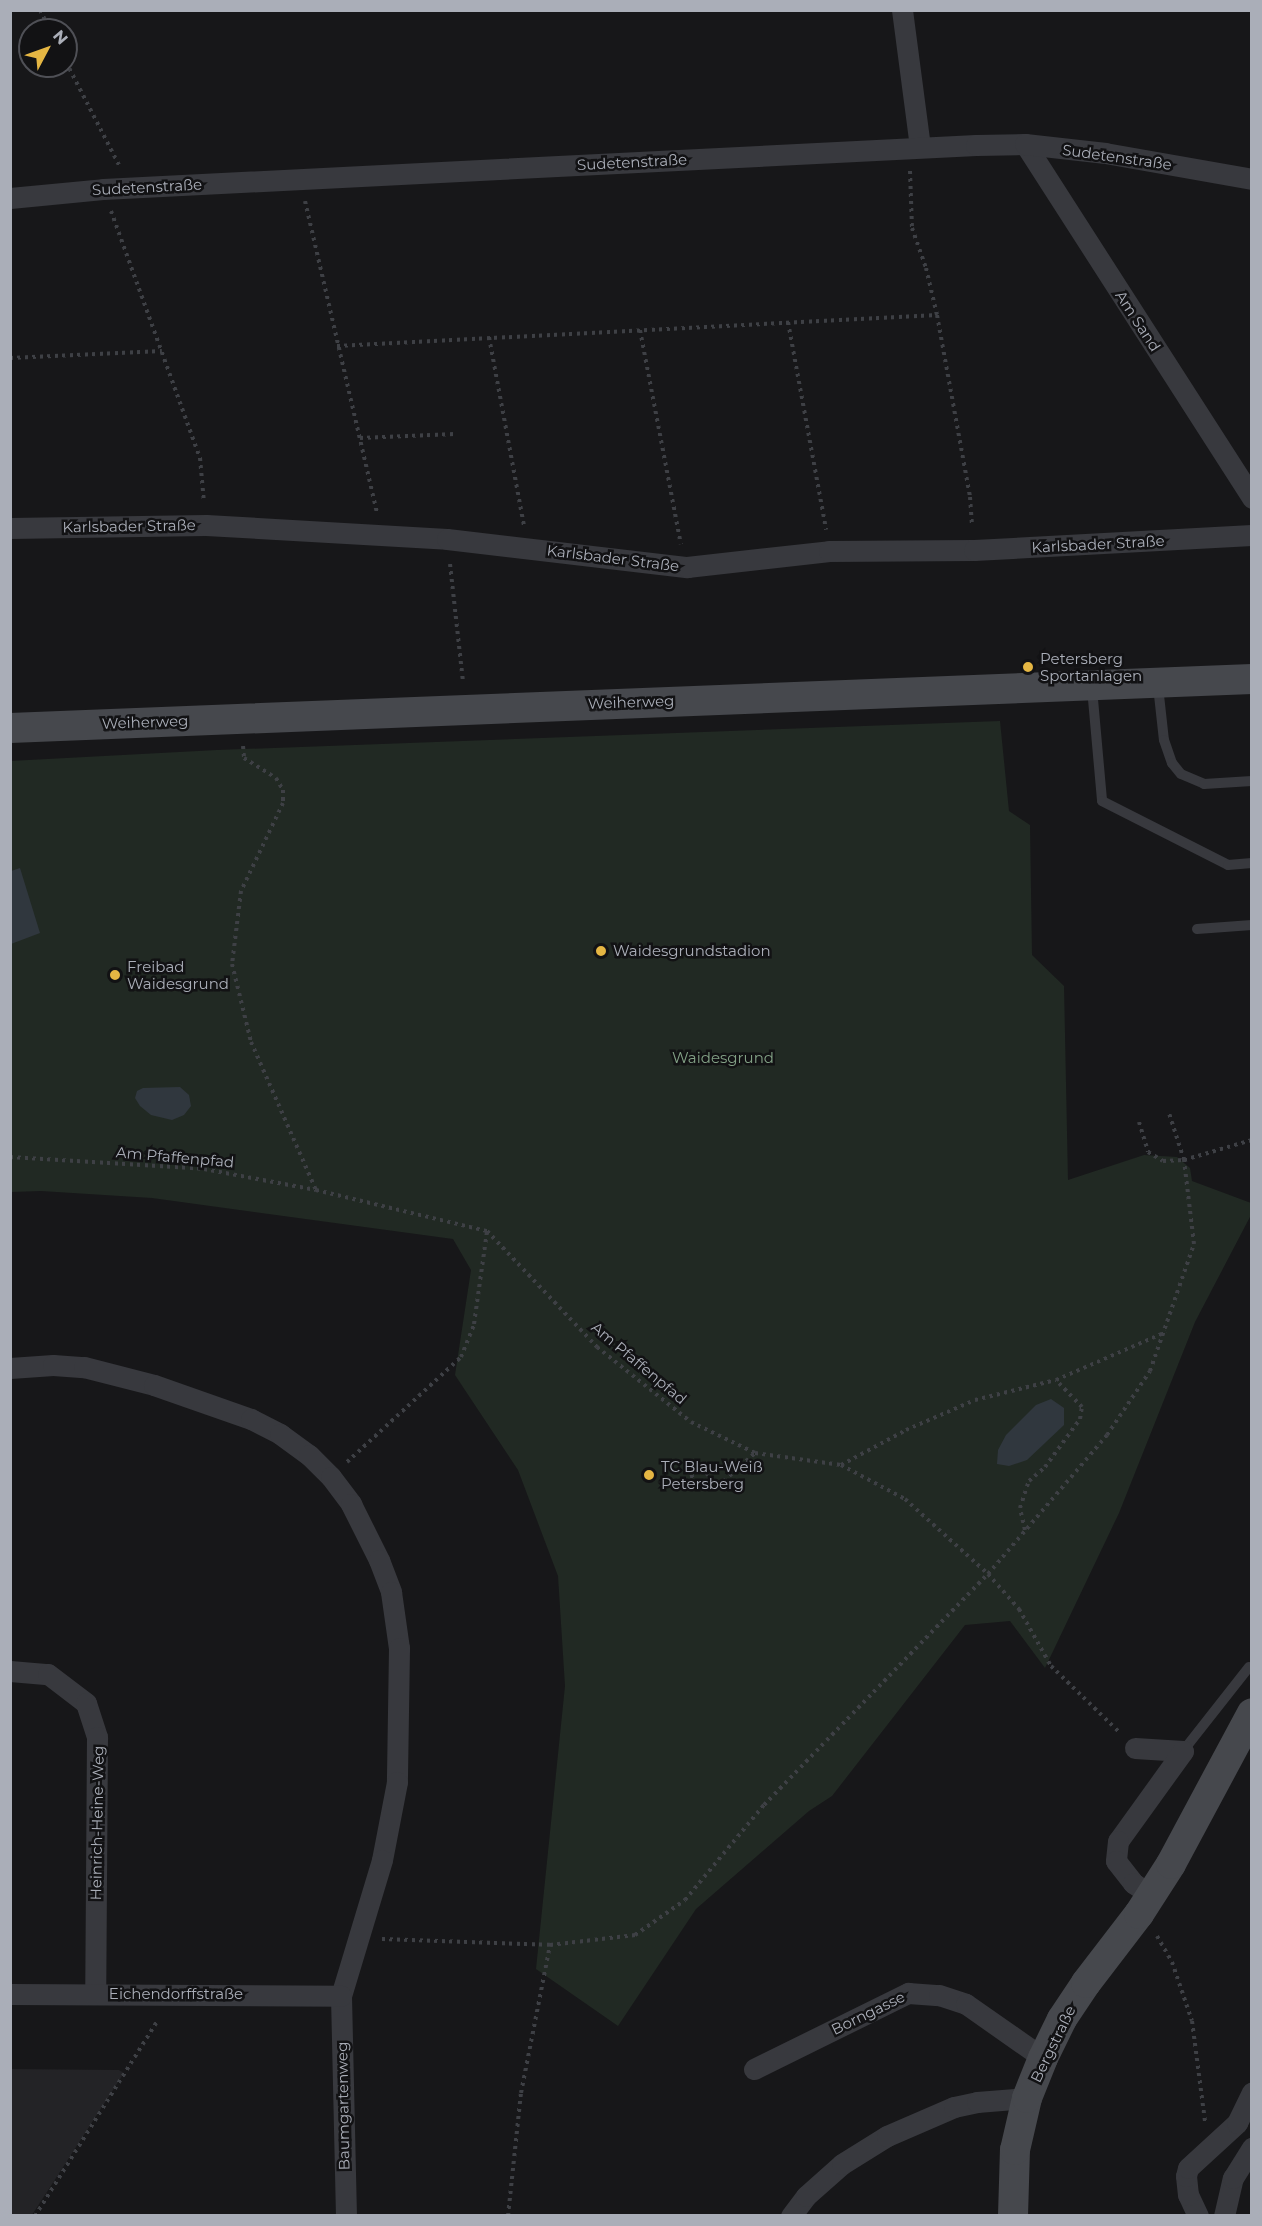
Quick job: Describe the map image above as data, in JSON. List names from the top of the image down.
{
  "streets": {
    "main road": ["Weiherweg", "Bergstraße"],
    "street": [
      "Sudetenstraße",
      "Am Sand",
      "Karlsbader Straße",
      "Heinrich-Heine-Weg",
      "Eichendorffstraße",
      "Borngasse",
      "Baumgartenweg"
    ],
    "path": ["Am Pfaffenpfad"]
  },
  "crossings": [
    ["Sudetenstraße", "Am Sand"],
    ["Heinrich-Heine-Weg", "Eichendorffstraße"],
    ["Eichendorffstraße", "Baumgartenweg"],
    ["Borngasse", "Bergstraße"]
  ],
  "parks": ["Waidesgrund"],
  "places": [
    "Petersberg Sportanlagen",
    "Waidesgrundstadion",
    "Freibad Waidesgrund",
    "TC Blau-Weiß Petersberg"
  ],
  "north": "top right"
}
